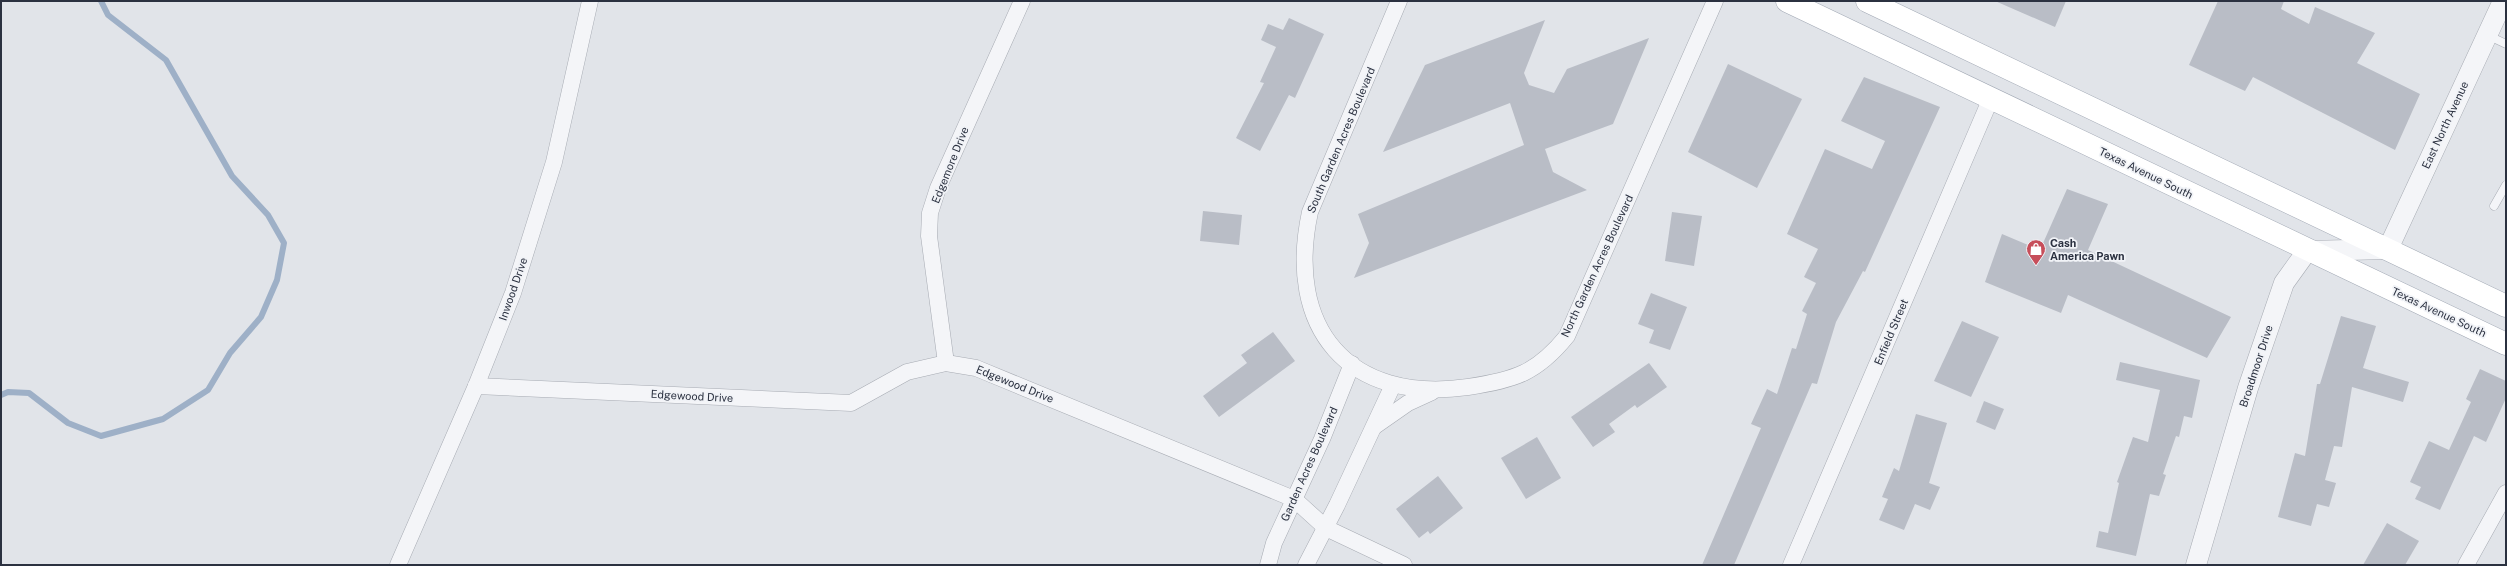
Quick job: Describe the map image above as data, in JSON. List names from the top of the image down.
{
  "streets": {
    "main road": ["Texas Avenue South"],
    "street": [
      "East North Avenue",
      "South Garden Acres Boulevard",
      "Edgemore Drive",
      "North Garden Acres Boulevard",
      "Inwood Drive",
      "Enfield Street",
      "Broadmoor Drive",
      "Edgewood Drive",
      "Garden Acres Boulevard"
    ]
  },
  "crossings": [
    ["South Garden Acres Boulevard", "North Garden Acres Boulevard"],
    ["South Garden Acres Boulevard", "Garden Acres Boulevard"],
    ["Edgemore Drive", "Edgewood Drive"],
    ["Texas Avenue South", "Enfield Street"],
    ["Texas Avenue South", "Broadmoor Drive"],
    ["Inwood Drive", "Edgewood Drive"],
    ["Edgewood Drive", "Garden Acres Boulevard"]
  ],
  "places": {
    "shop": ["Cash America Pawn"]
  }
}
